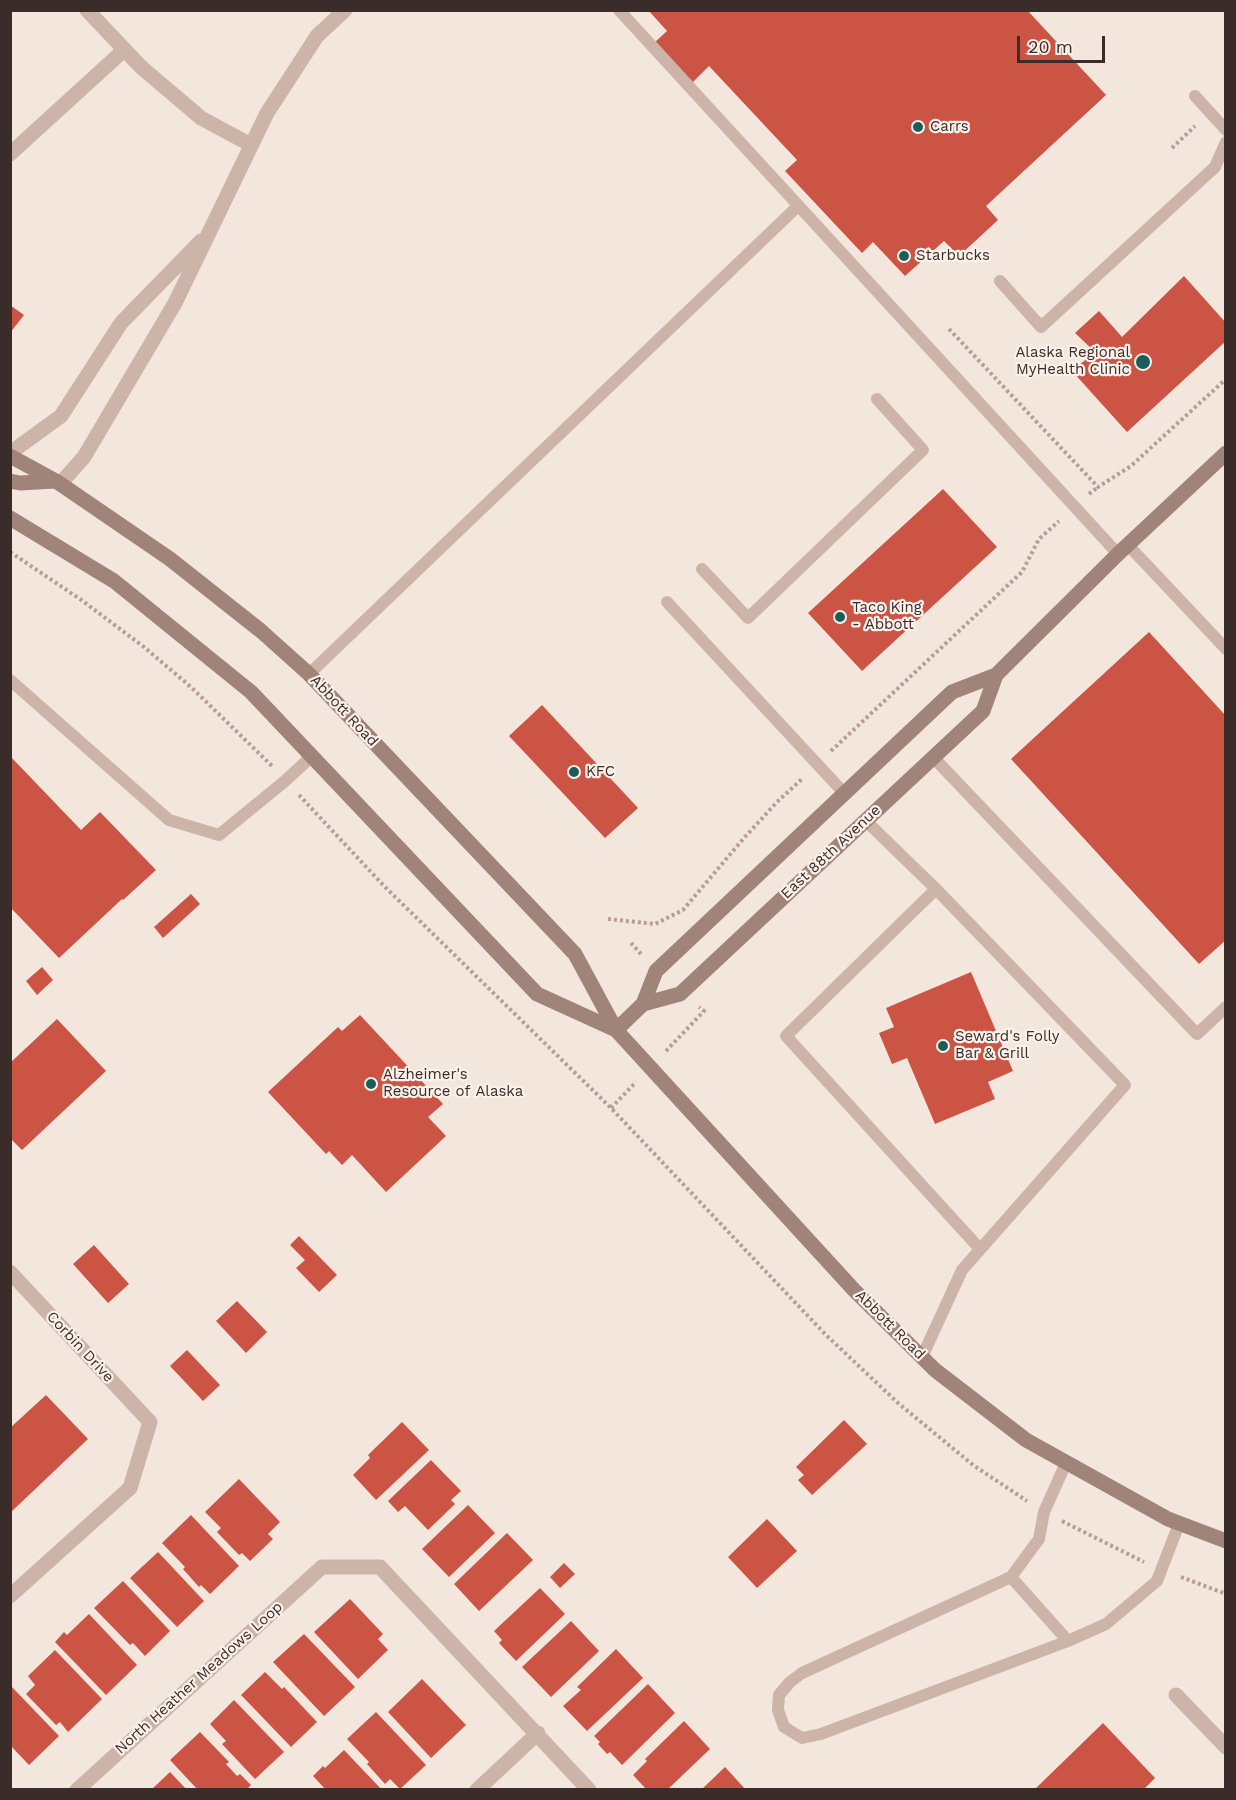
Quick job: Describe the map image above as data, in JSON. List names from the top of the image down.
{
  "streets": {
    "main road": ["Abbott Road", "East 88th Avenue"],
    "street": ["Corbin Drive", "North Heather Meadows Loop"]
  },
  "crossings": [
    ["Abbott Road", "East 88th Avenue"]
  ],
  "places": [
    "Carrs",
    "Starbucks",
    "Alaska Regional MyHealth Clinic",
    "Taco King - Abbott",
    "KFC",
    "Seward's Folly Bar & Grill",
    "Alzheimer's Resource of Alaska"
  ],
  "scale_bar": "20 m"
}
